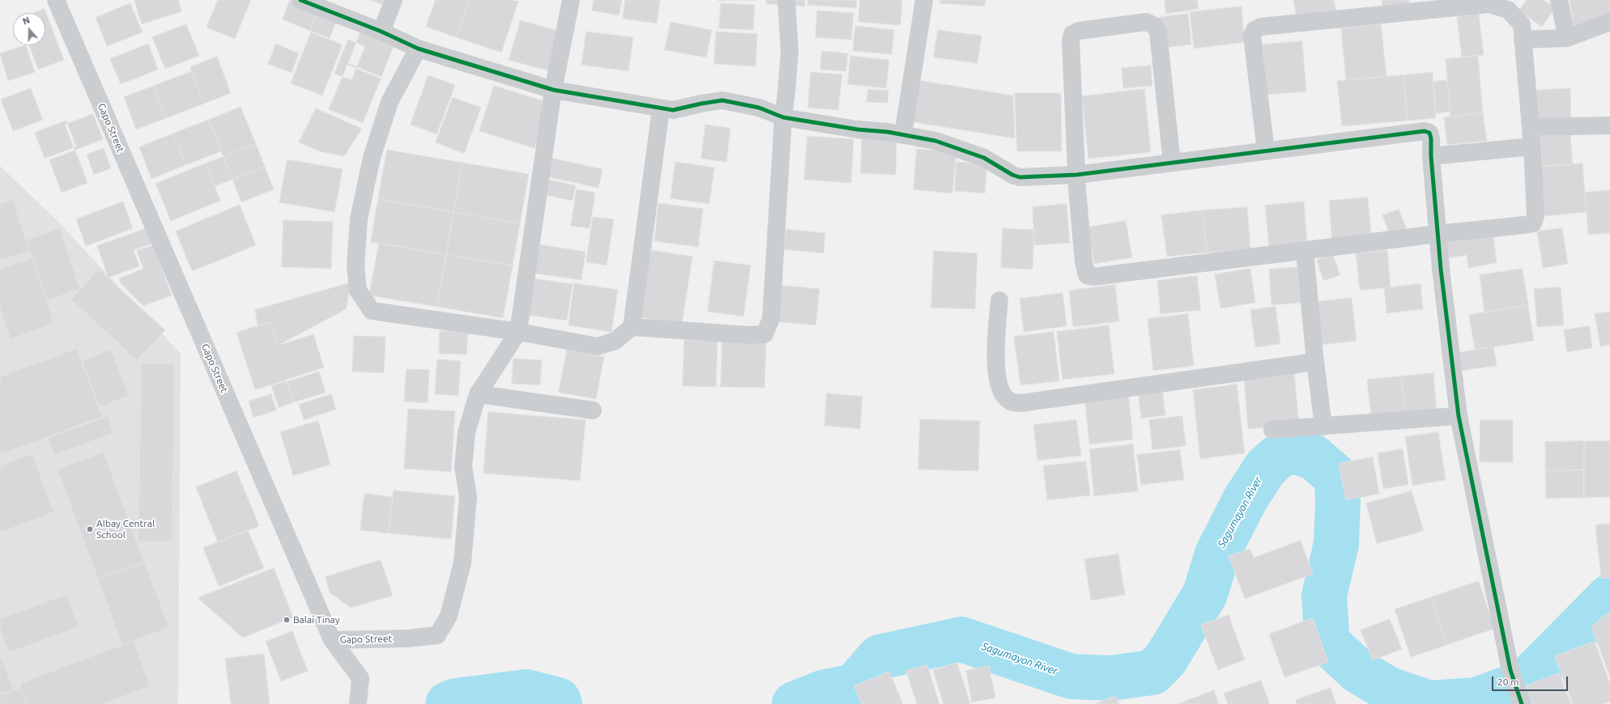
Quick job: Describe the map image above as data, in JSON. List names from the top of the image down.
{
  "streets": {
    "street": ["Gapo Street"]
  },
  "water": ["Sagumayon River"],
  "places": ["Albay Central School", "Balai Tinay"],
  "scale_bar": "20 m",
  "north": "top"
}
